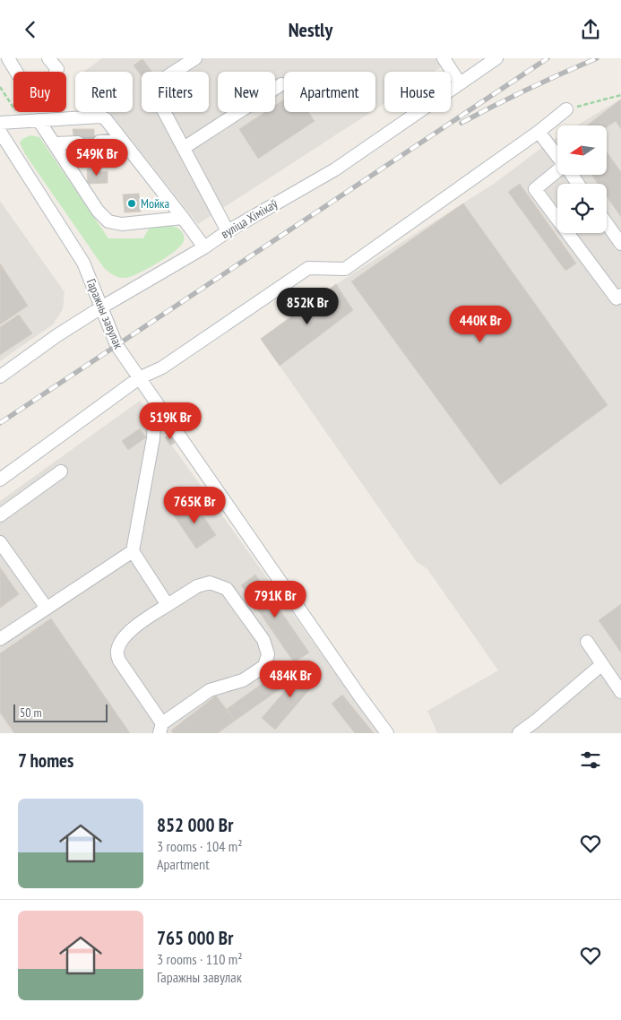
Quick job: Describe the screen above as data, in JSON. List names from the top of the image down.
{
  "streets": {
    "street": ["вуліца Хімікаў", "Гаражны завулак"]
  },
  "crossings": [
    ["вуліца Хімікаў", "Гаражны завулак"]
  ],
  "places": ["Мойка"],
  "scale_bar": "50 m",
  "north": "left",
  "page": {
    "header": "Nestly",
    "chip": [
      "Buy",
      "Rent",
      "Filters",
      "New",
      "Apartment",
      "House"
    ],
    "price": [
      "549K Br",
      "852K Br",
      "440K Br",
      "519K Br",
      "765K Br",
      "791K Br",
      "484K Br"
    ],
    "scale": "50 m",
    "heading": "7 homes",
    "list": [
      {
        "name": "852 000 Br",
        "note": "3 rooms · 104 m² · Apartment"
      },
      {
        "name": "765 000 Br",
        "note": "3 rooms · 110 m² · Гаражны завулак"
      }
    ]
  }
}
